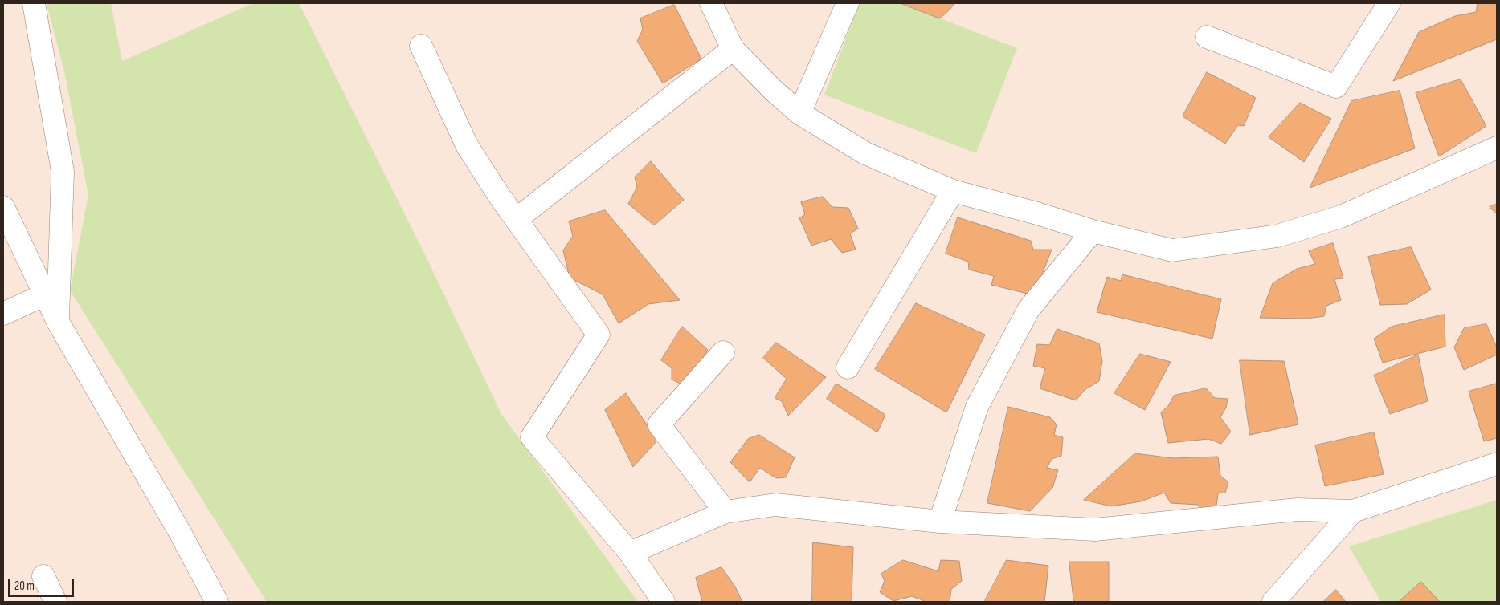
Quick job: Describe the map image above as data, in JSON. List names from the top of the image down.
{
  "scale_bar": "20 m"
}
